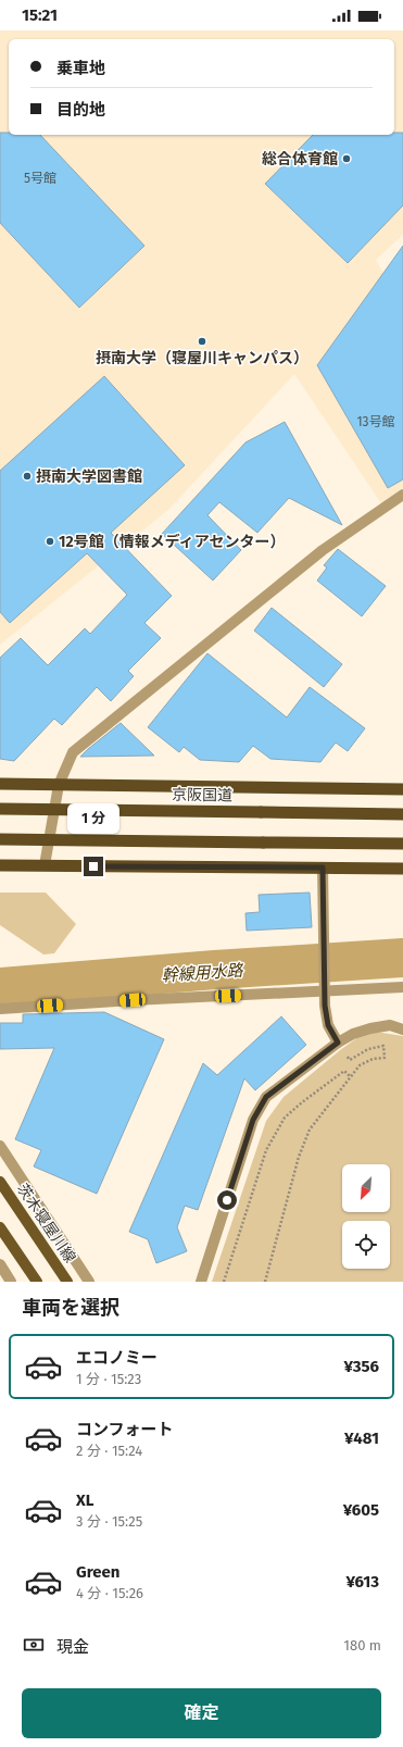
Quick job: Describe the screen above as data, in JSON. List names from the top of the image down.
{
  "streets": {
    "highway": ["京阪国道"],
    "main road": ["茨木寝屋川線"]
  },
  "water": ["幹線用水路"],
  "places": [
    "総合体育館",
    "摂南大学（寝屋川キャンパス）",
    "摂南大学図書館",
    "12号館（情報メディアセンター）"
  ],
  "house_numbers": ["5号館", "13号館"],
  "north": "bottom left",
  "page": {
    "status": "15:21",
    "banner": ["乗車地", "目的地"],
    "bubble": "1 分",
    "heading": "車両を選択",
    "list": [
      {
        "name": "エコノミー",
        "note": "1 分 · 15:23",
        "value": "¥356"
      },
      {
        "name": "コンフォート",
        "note": "2 分 · 15:24",
        "value": "¥481"
      },
      {
        "name": "XL",
        "note": "3 分 · 15:25",
        "value": "¥605"
      },
      {
        "name": "Green",
        "note": "4 分 · 15:26",
        "value": "¥613"
      }
    ],
    "pay": ["現金", "180 m"],
    "buttons": "確定"
  }
}
